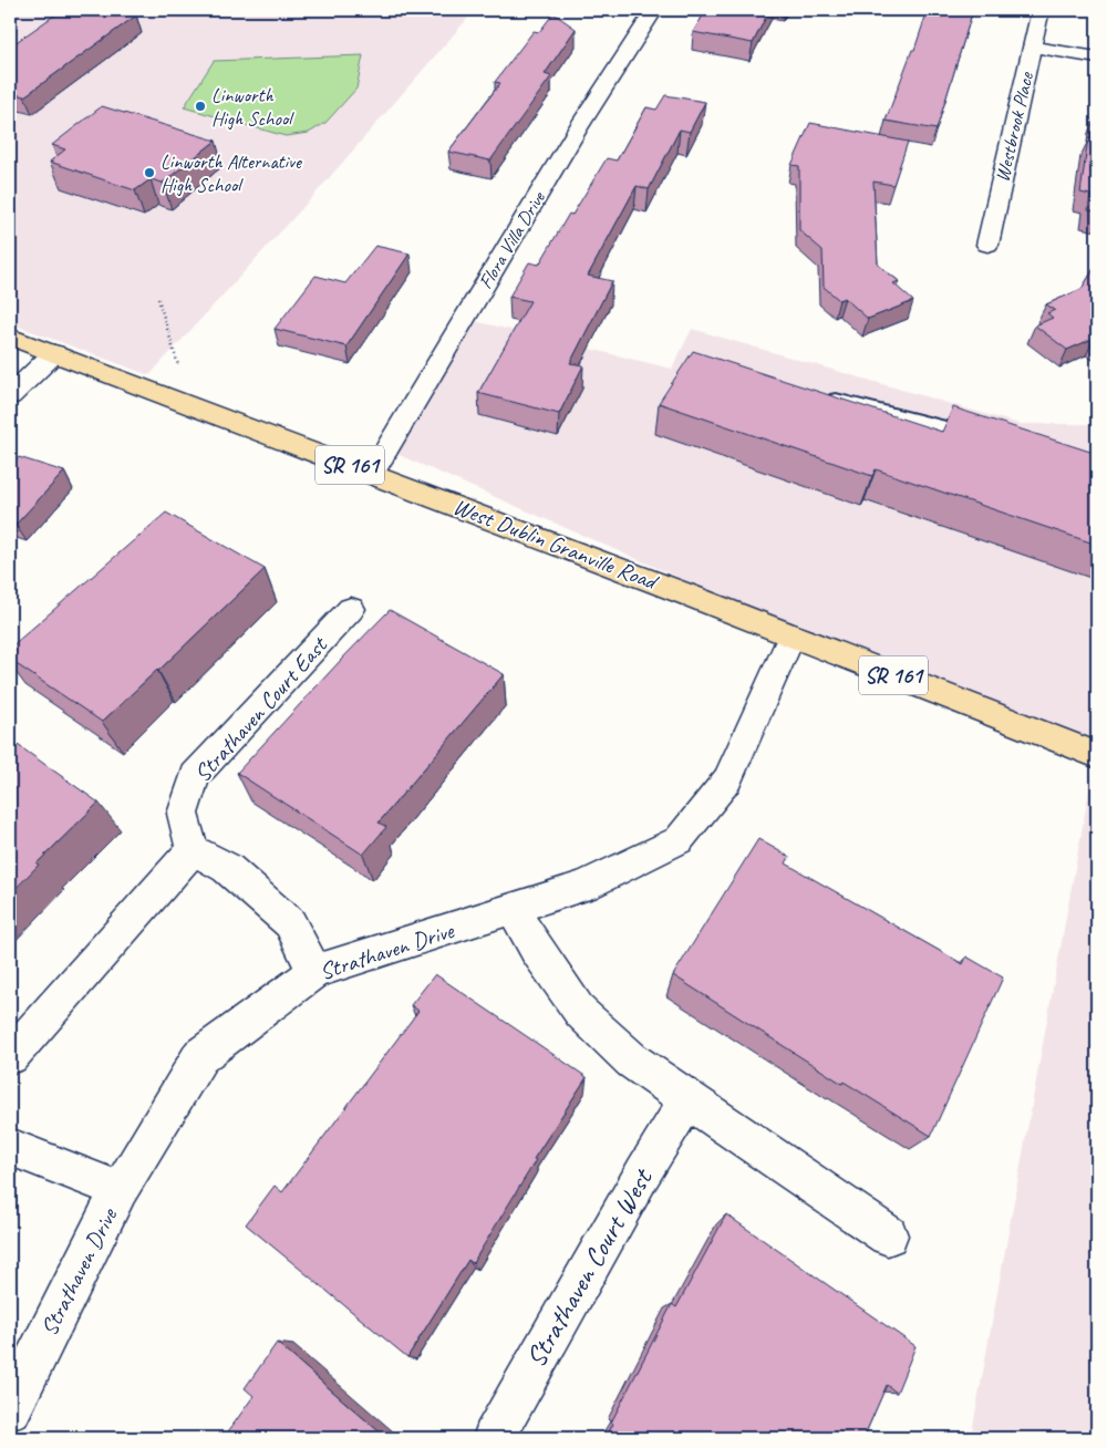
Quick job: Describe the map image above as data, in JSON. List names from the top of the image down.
{
  "streets": {
    "main road": ["SR 161", "West Dublin Granville Road"],
    "street": [
      "Westbrook Place",
      "Flora Villa Drive",
      "Strathaven Court East",
      "Strathaven Drive",
      "Strathaven Court West"
    ]
  },
  "crossings": [
    ["Flora Villa Drive", "West Dublin Granville Road"],
    ["West Dublin Granville Road", "Strathaven Drive"]
  ],
  "places": ["Linworth High School", "Linworth Alternative High School"]
}
